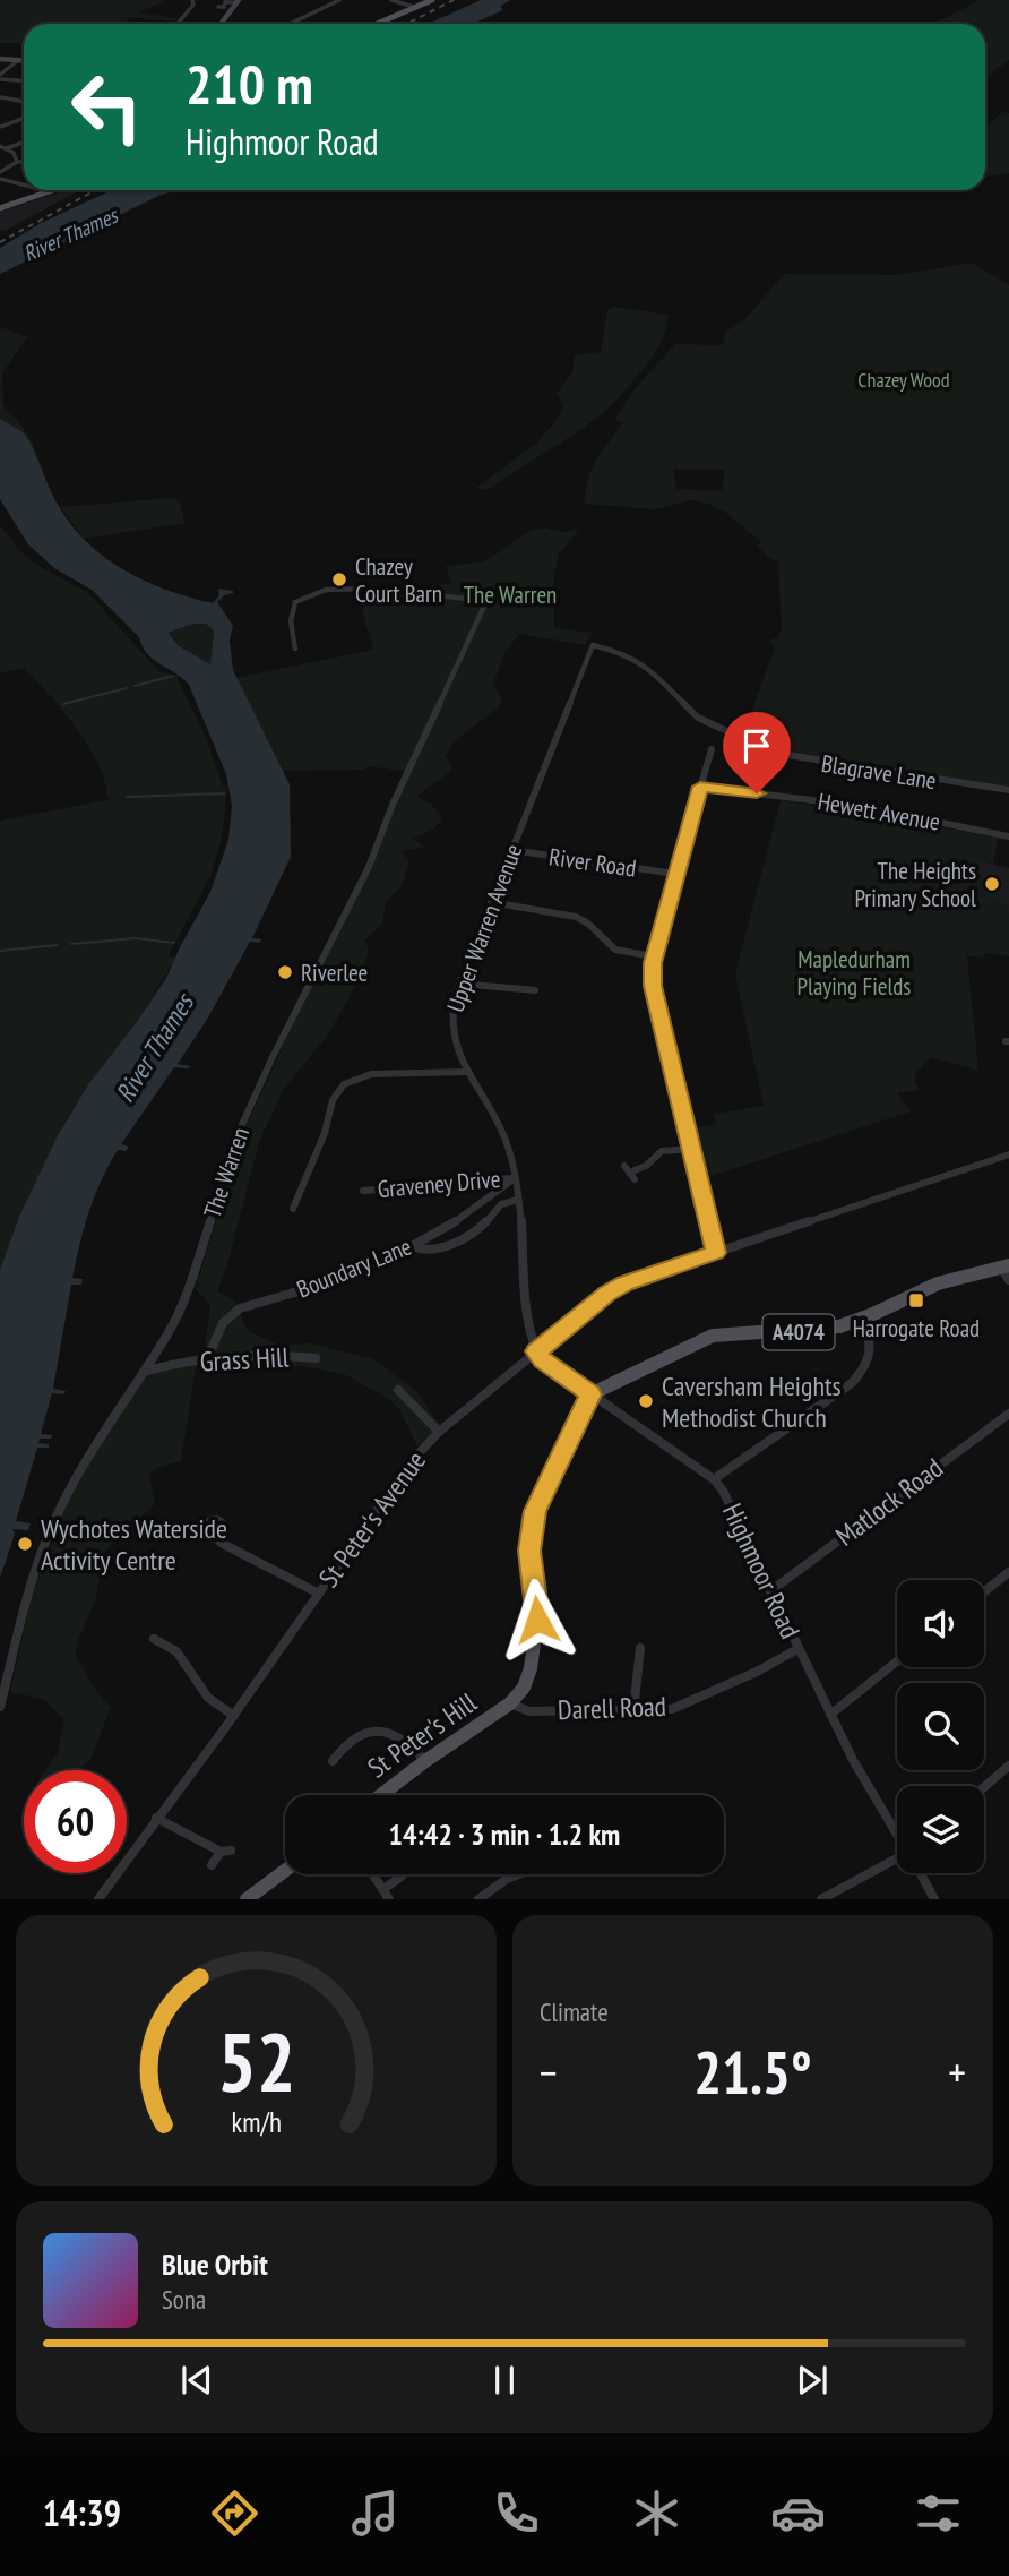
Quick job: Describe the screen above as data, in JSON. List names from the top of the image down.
{
  "streets": {
    "main road": ["A4074", "St Peter's Hill"],
    "street": [
      "Blagrave Lane",
      "Hewett Avenue",
      "River Road",
      "Upper Warren Avenue",
      "The Warren",
      "Graveney Drive",
      "Boundary Lane",
      "Grass Hill",
      "Matlock Road",
      "St Peter's Avenue",
      "Highmoor Road",
      "Darell Road"
    ]
  },
  "crossings": [
    ["Blagrave Lane", "Upper Warren Avenue"],
    ["River Road", "Upper Warren Avenue"],
    ["Upper Warren Avenue", "Graveney Drive"],
    ["Upper Warren Avenue", "Boundary Lane"],
    ["Upper Warren Avenue", "St Peter's Avenue"],
    ["Upper Warren Avenue", "Highmoor Road"],
    ["The Warren", "Grass Hill"],
    ["Graveney Drive", "Boundary Lane"],
    ["Boundary Lane", "Grass Hill"],
    ["A4074", "Highmoor Road"],
    ["Matlock Road", "Highmoor Road"],
    ["St Peter's Avenue", "Highmoor Road"],
    ["Highmoor Road", "Darell Road"],
    ["Darell Road", "St Peter's Hill"]
  ],
  "water": ["River Thames"],
  "parks": ["Chazey Wood", "The Warren", "Mapledurham Playing Fields"],
  "places": {
    "other": [
      "Chazey Court Barn",
      "The Heights Primary School",
      "Riverlee",
      "Caversham Heights Methodist Church",
      "Wychotes Waterside Activity Centre"
    ],
    "transit": ["Harrogate Road"]
  },
  "page": {
    "turn": ["210 m", "Highmoor Road"],
    "limit": "60",
    "trip": "14:42 · 3 min · 1.2 km",
    "tile": "Climate",
    "heat": ["−", "21.5°", "+"],
    "song": ["Blue Orbit", "Sona"],
    "tabs": "14:39",
    "gauge": ["52", "km/h"]
  }
}
